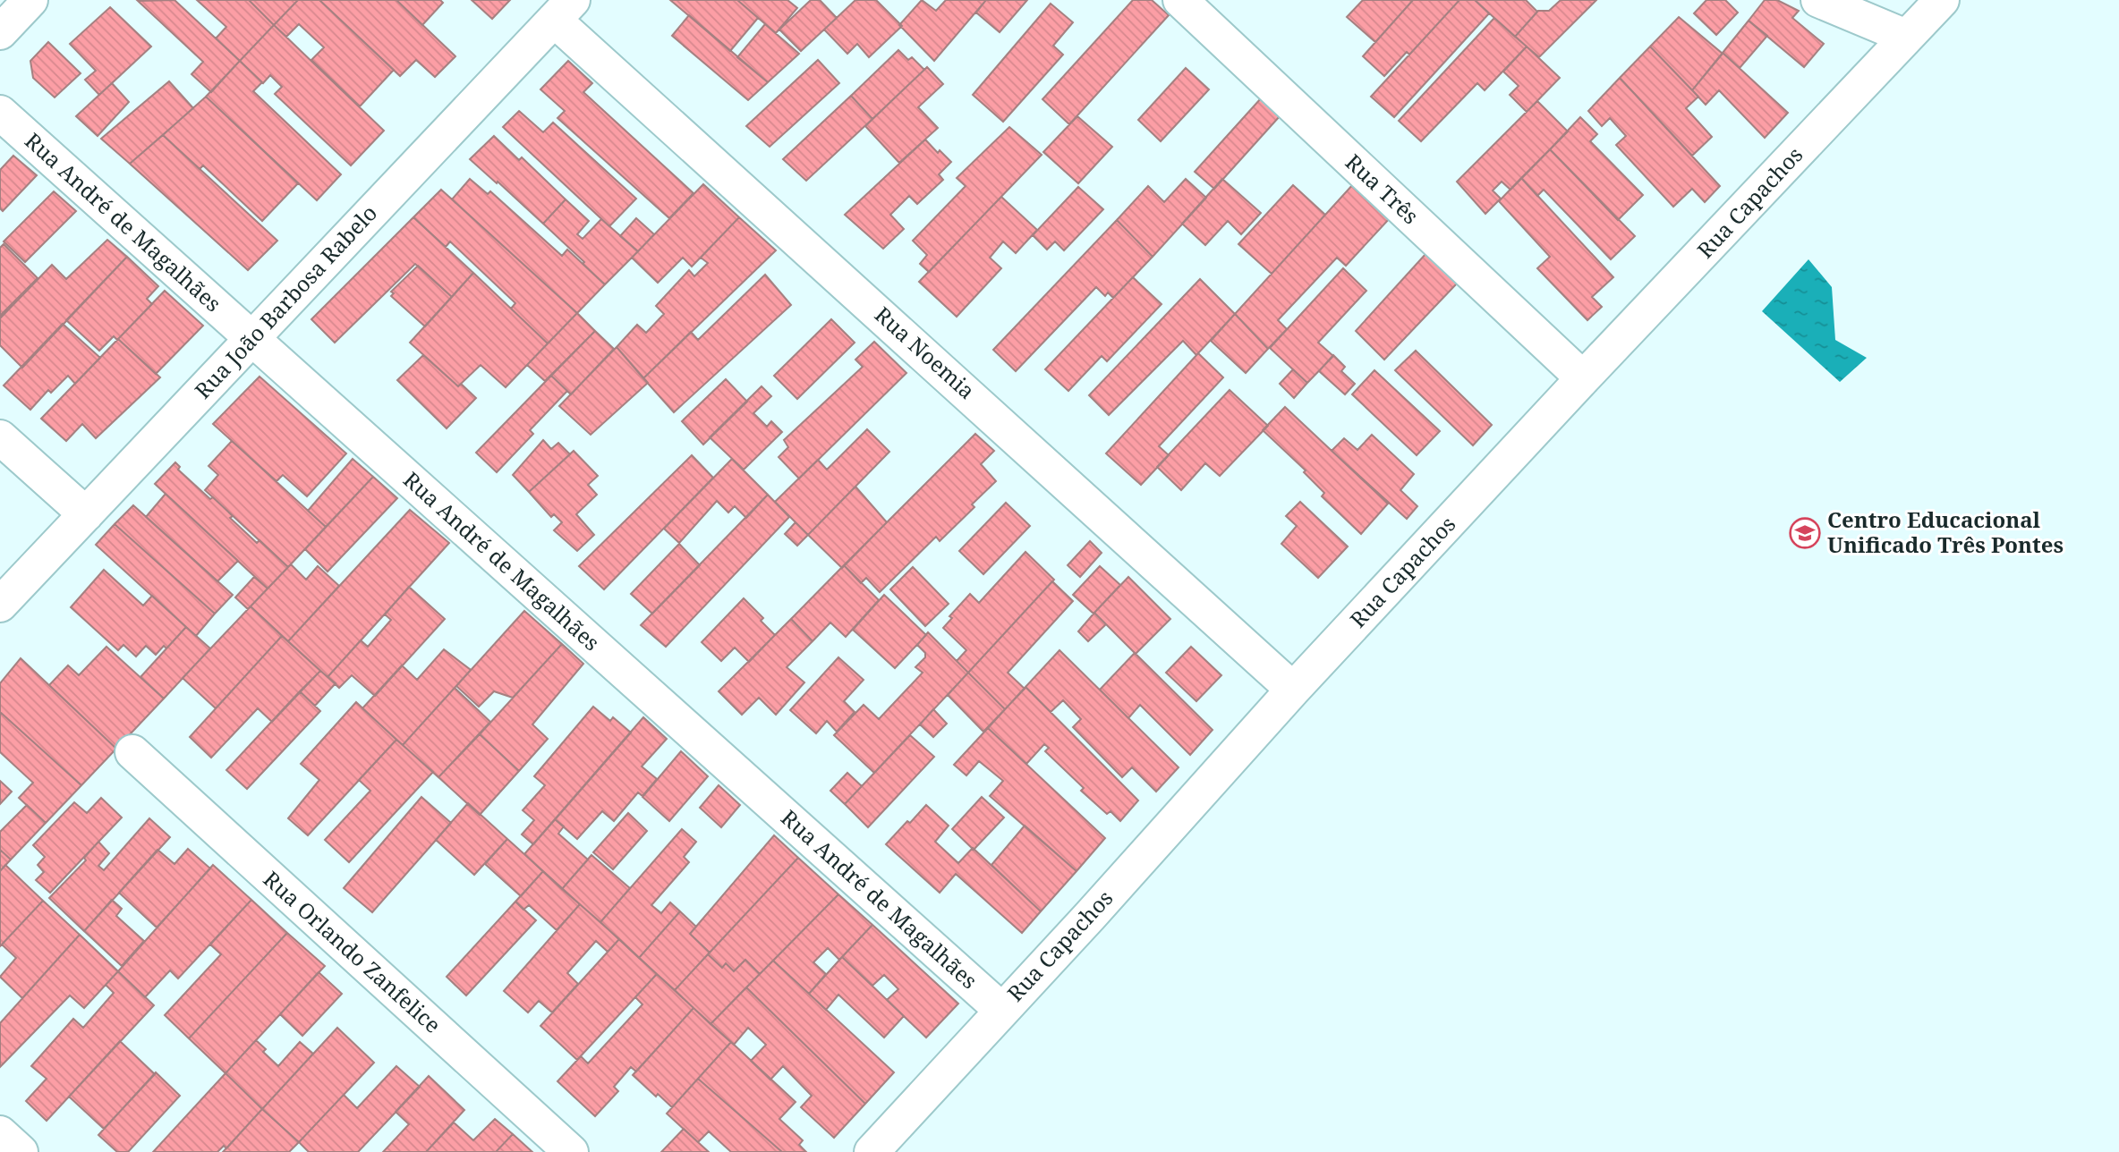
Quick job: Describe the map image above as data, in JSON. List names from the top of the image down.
{
  "streets": {
    "street": [
      "Rua Três",
      "Rua Capachos",
      "Rua André de Magalhães",
      "Rua João Barbosa Rabelo",
      "Rua Noemia",
      "Rua Orlando Zanfelice"
    ]
  },
  "crossings": [
    ["Rua Três", "Rua Capachos"],
    ["Rua Capachos", "Rua André de Magalhães"],
    ["Rua Capachos", "Rua Noemia"],
    ["Rua André de Magalhães", "Rua João Barbosa Rabelo"],
    ["Rua João Barbosa Rabelo", "Rua Noemia"]
  ],
  "places": {
    "school or university": ["Centro Educacional Unificado Três Pontes"]
  }
}
